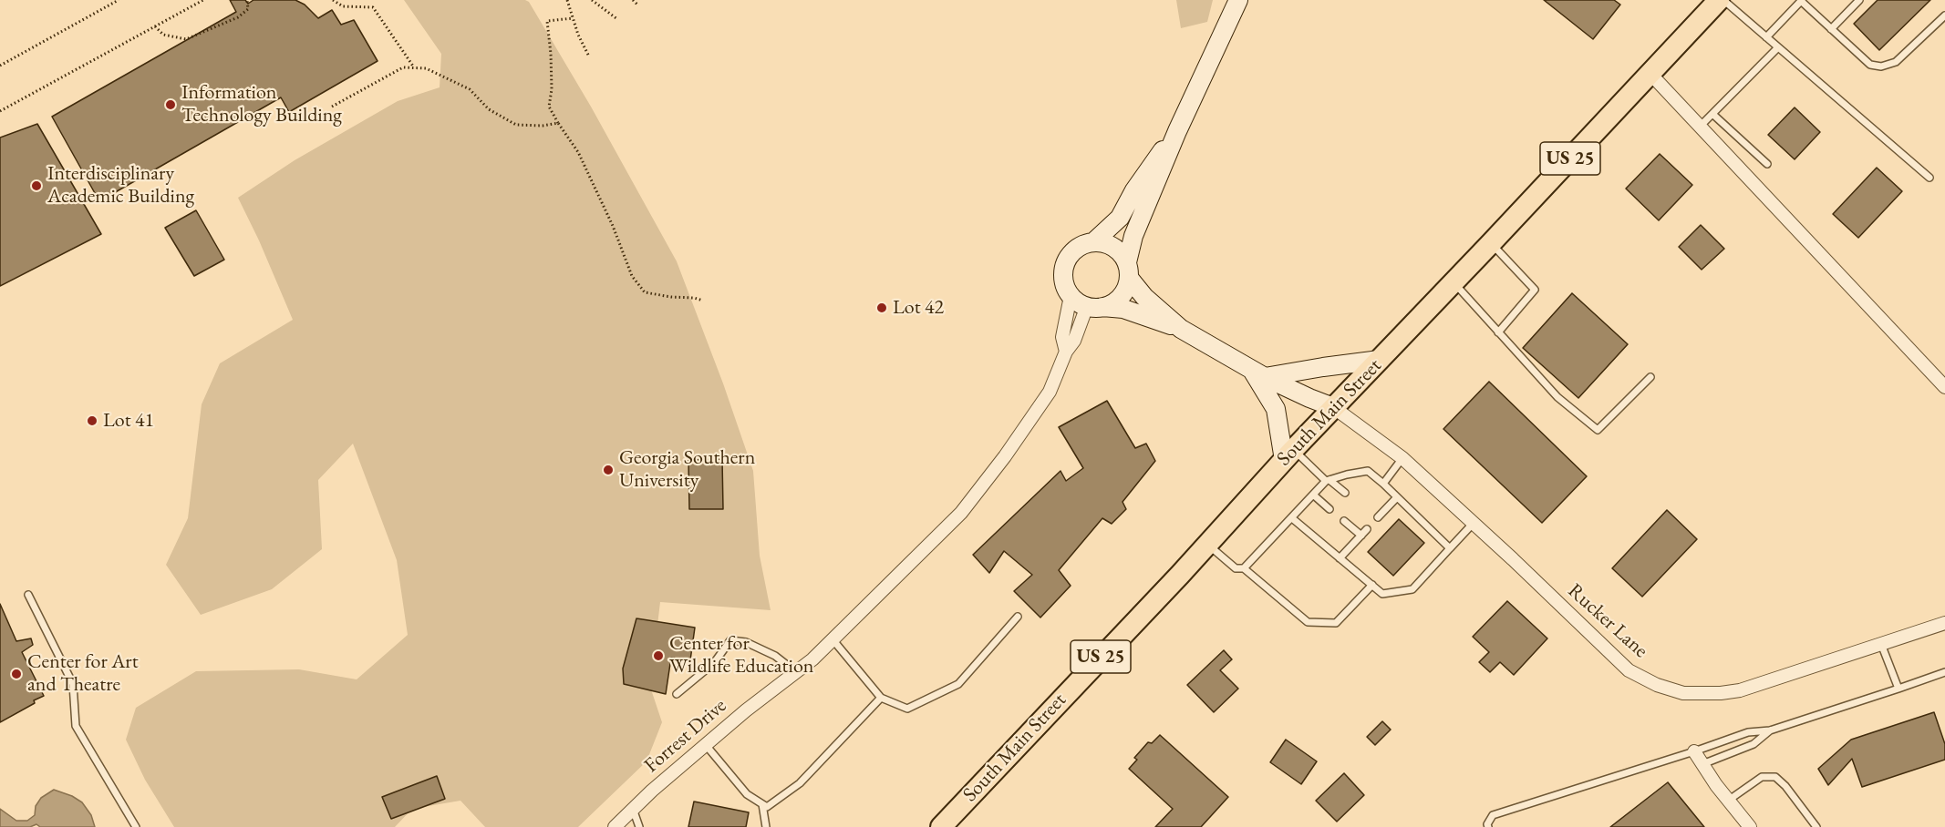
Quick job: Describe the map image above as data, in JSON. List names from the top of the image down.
{
  "streets": {
    "main road": ["US 25", "South Main Street"],
    "street": ["Rucker Lane", "Forrest Drive"]
  },
  "crossings": [
    ["South Main Street", "Rucker Lane"]
  ],
  "places": [
    "Information Technology Building",
    "Interdisciplinary Academic Building",
    "Lot 42",
    "Lot 41",
    "Georgia Southern University",
    "Center for Wildlife Education",
    "Center for Art and Theatre"
  ]
}
